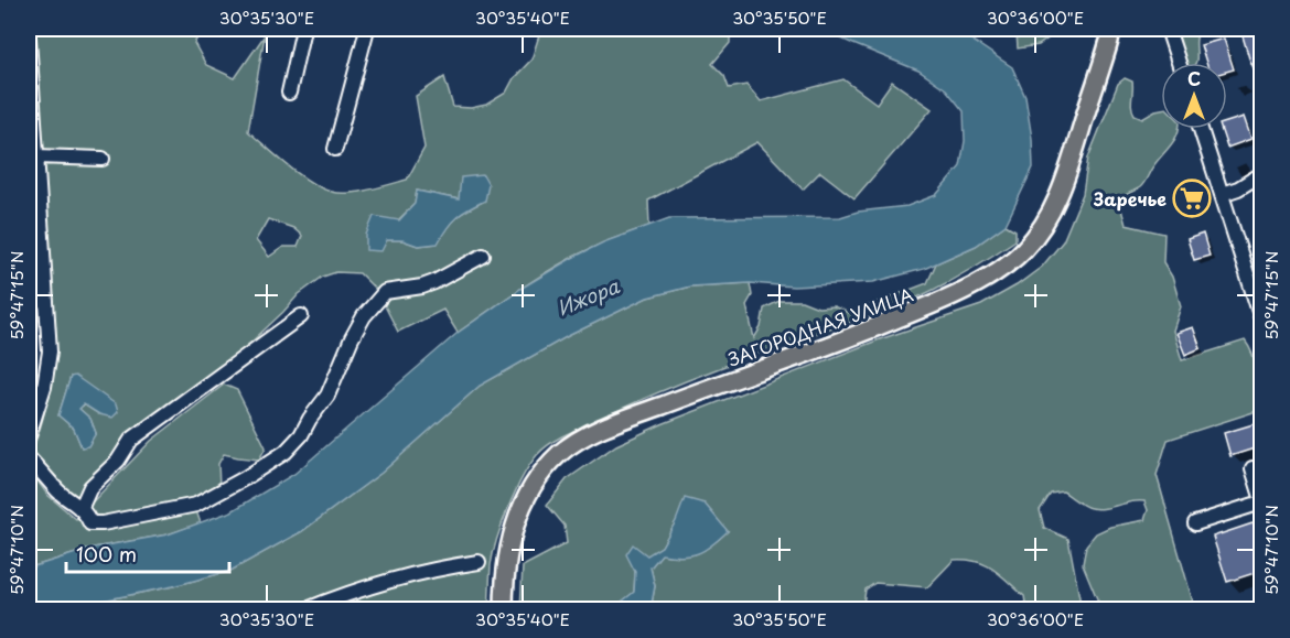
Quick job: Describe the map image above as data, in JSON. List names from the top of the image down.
{
  "streets": {
    "main road": ["ЗАГОРОДНАЯ УЛИЦА"]
  },
  "water": ["Ижора"],
  "places": {
    "supermarket": ["Заречье"]
  },
  "scale_bar": "100 m",
  "north": "top",
  "coordinates": [
    "30°35'30\"E",
    "30°35'40\"E",
    "30°35'50\"E",
    "30°36'00\"E",
    "59°47'15\"N",
    "59°47'10\"N"
  ]
}
